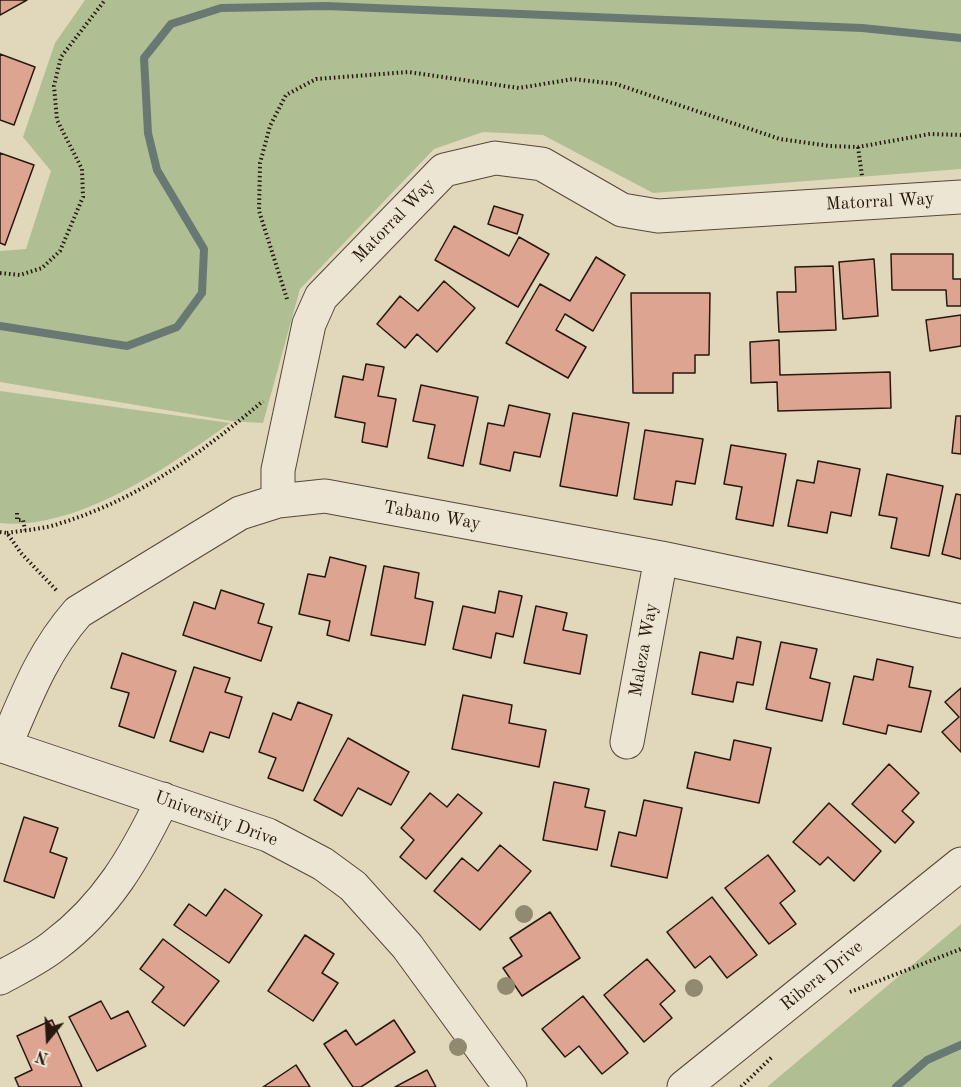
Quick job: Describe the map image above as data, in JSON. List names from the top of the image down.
{
  "streets": {
    "street": [
      "Matorral Way",
      "Tabano Way",
      "Maleza Way",
      "University Drive",
      "Ribera Drive"
    ]
  },
  "crossings": [
    ["Matorral Way", "Tabano Way"],
    ["Tabano Way", "Maleza Way"],
    ["Tabano Way", "University Drive"]
  ],
  "north": "bottom"
}
